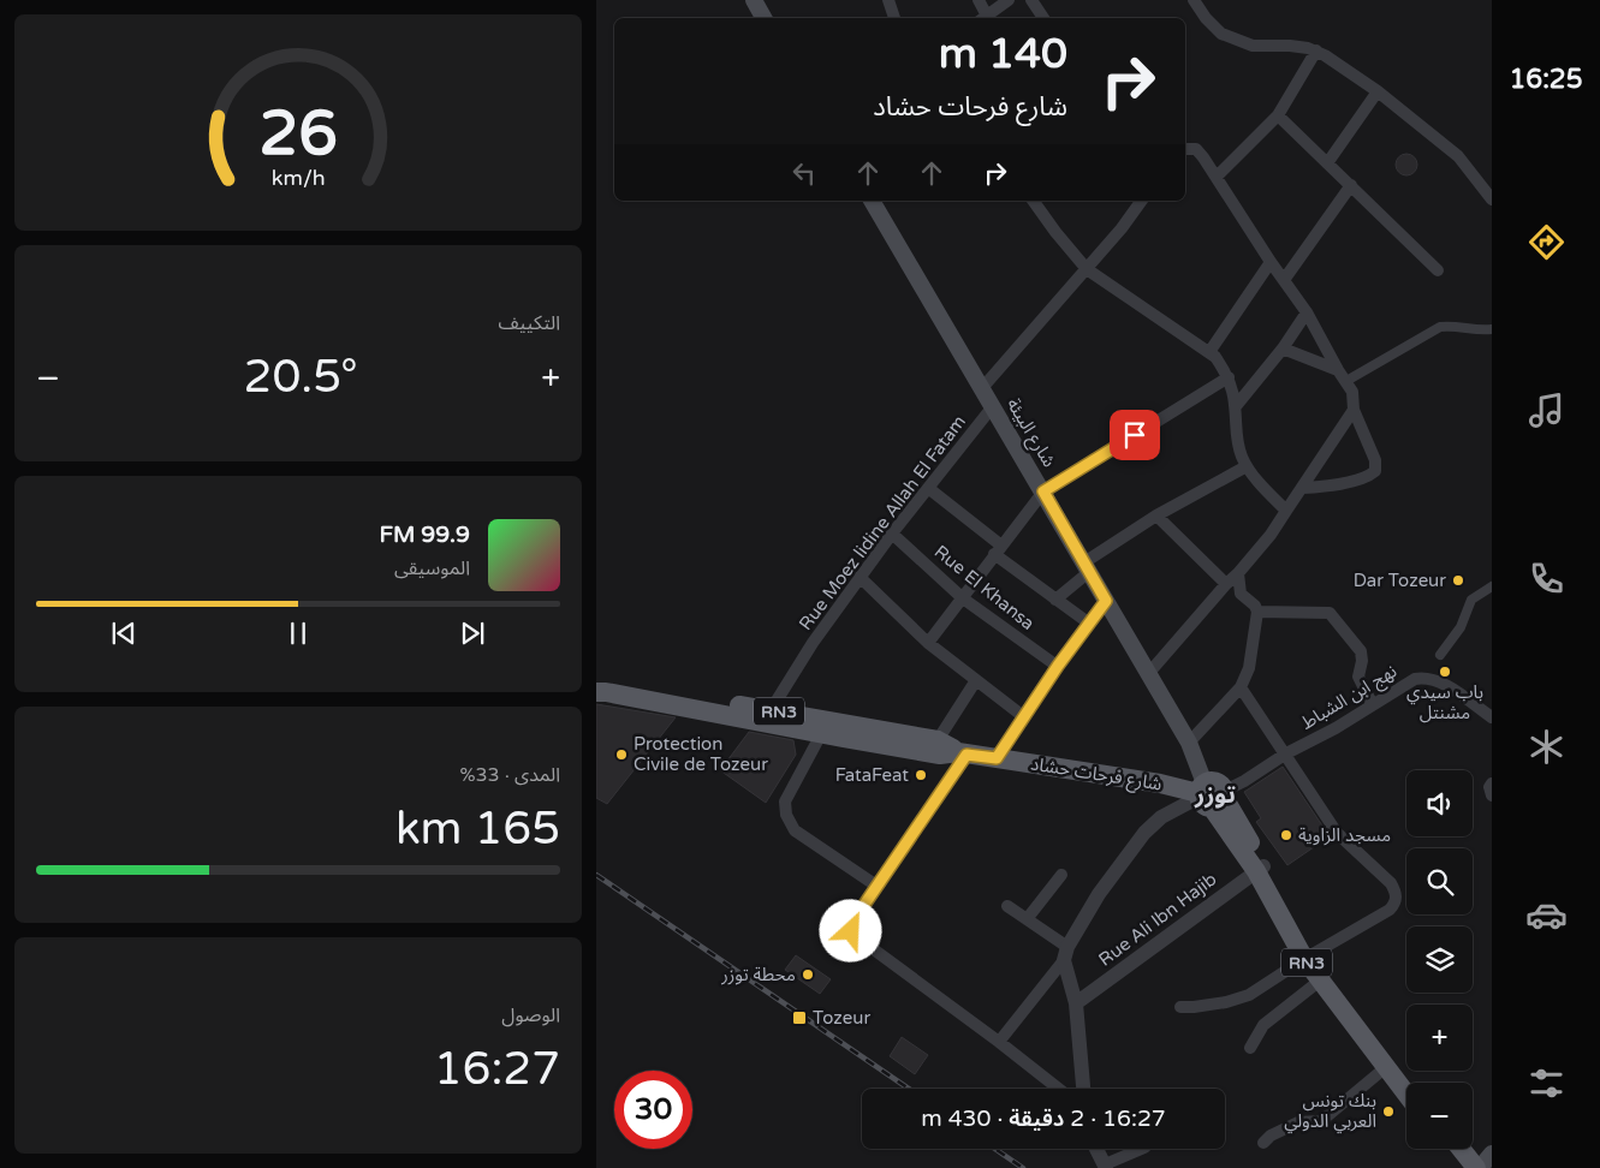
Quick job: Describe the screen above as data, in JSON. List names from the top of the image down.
{
  "streets": {
    "main road": ["شارع البيئة", "RN3", "شارع فرحات حشاد"],
    "street": [
      "Rue Moez lidine Allah El Fatam",
      "Rue El Khansa",
      "نهج ابن الشباط",
      "Rue Ali Ibn Hajib"
    ]
  },
  "crossings": [
    ["شارع البيئة", "Rue Moez lidine Allah El Fatam"],
    ["شارع البيئة", "نهج ابن الشباط"],
    ["شارع البيئة", "RN3"],
    ["شارع البيئة", "شارع فرحات حشاد"],
    ["Rue Moez lidine Allah El Fatam", "Rue El Khansa"],
    ["Rue Moez lidine Allah El Fatam", "شارع فرحات حشاد"],
    ["نهج ابن الشباط", "RN3"],
    ["نهج ابن الشباط", "شارع فرحات حشاد"],
    ["RN3", "شارع فرحات حشاد"],
    ["RN3", "Rue Ali Ibn Hajib"]
  ],
  "districts": ["توزر"],
  "places": {
    "other": [
      "Dar Tozeur",
      "باب سيدي مشنتل",
      "Protection Civile de Tozeur",
      "FataFeat",
      "مسجد الزاوية",
      "محطة توزر",
      "بنك تونس العربي الدولي"
    ],
    "transit": ["Tozeur"]
  },
  "page": {
    "tabs": "16:25",
    "turn": ["140 m", "شارع فرحات حشاد"],
    "tile": [
      "التكييف",
      ["المدى · 33%", "165 km"],
      ["الوصول", "16:27"]
    ],
    "heat": ["−", "20.5°", "+"],
    "song": ["99.9 FM", "الموسيقى"],
    "map_buttons": ["+", "−"],
    "limit": "30",
    "trip": "16:27 · 2 دقيقة · 430 m",
    "gauge": ["26", "km/h"]
  }
}
